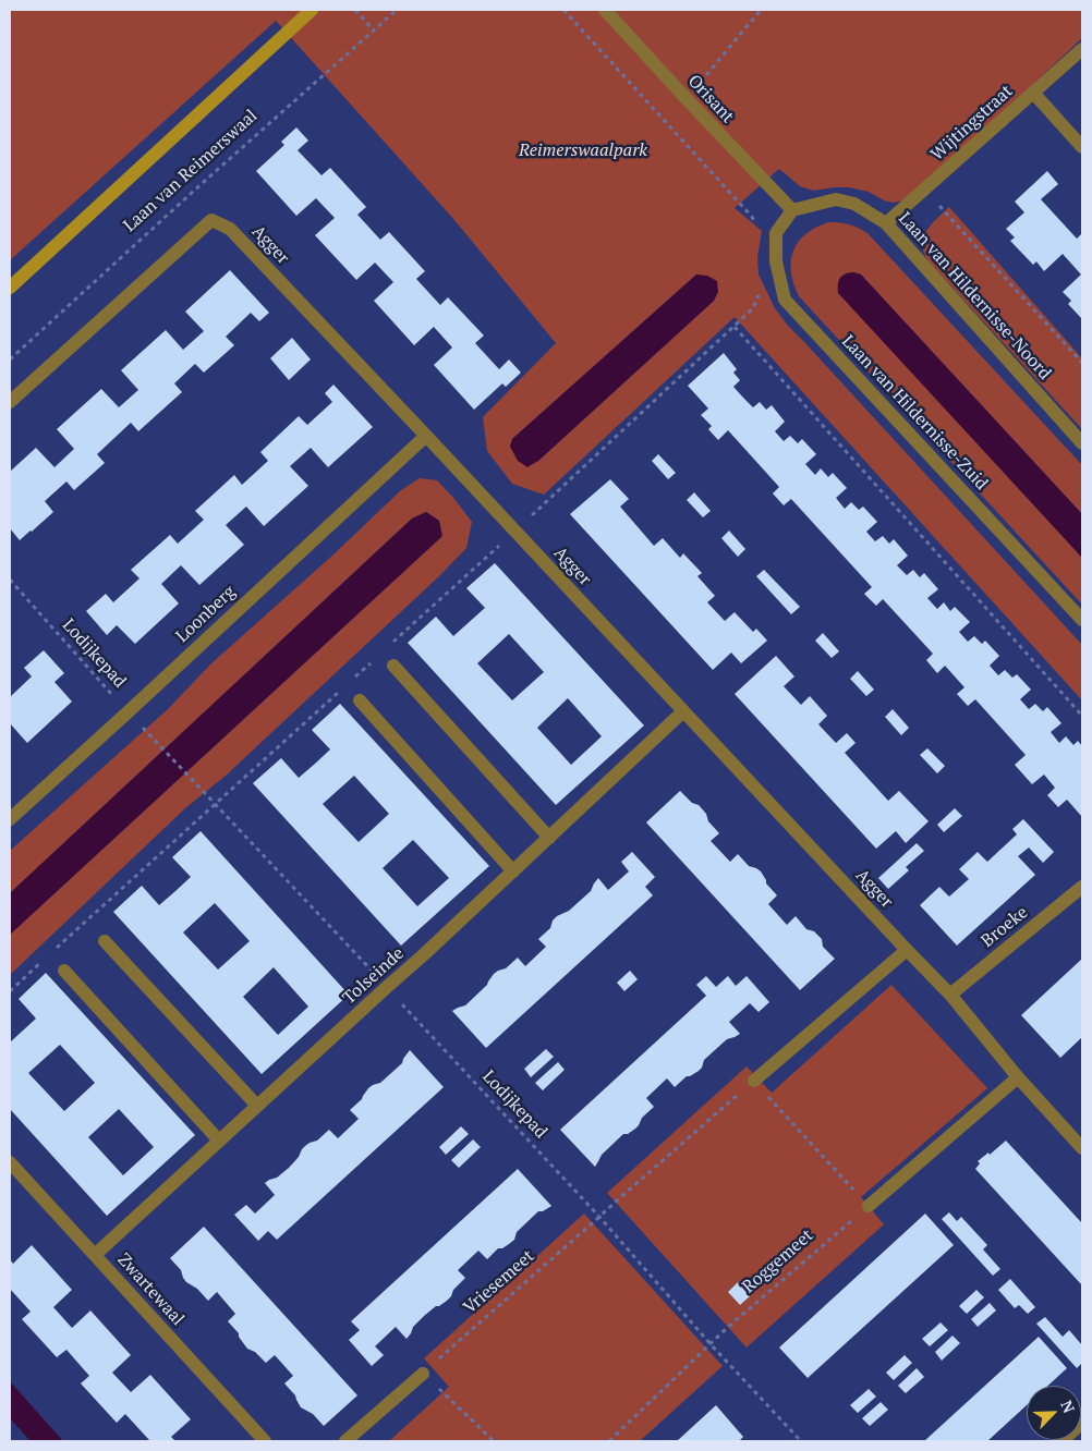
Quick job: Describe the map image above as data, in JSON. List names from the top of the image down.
{
  "streets": {
    "street": [
      "Orisant",
      "Wijtingstraat",
      "Laan van Reimerswaal",
      "Agger",
      "Laan van Hildernisse-Noord",
      "Laan van Hildernisse-Zuid",
      "Loonberg",
      "Broeke",
      "Tolseinde",
      "Zwartewaal"
    ],
    "path": ["Lodijkepad", "Roggemeet", "Vriesemeet"]
  },
  "crossings": [
    ["Orisant", "Laan van Hildernisse-Noord"],
    ["Orisant", "Laan van Hildernisse-Zuid"],
    ["Wijtingstraat", "Laan van Hildernisse-Noord"],
    ["Agger", "Loonberg"],
    ["Agger", "Broeke"],
    ["Agger", "Tolseinde"],
    ["Laan van Hildernisse-Noord", "Laan van Hildernisse-Zuid"],
    ["Loonberg", "Lodijkepad"],
    ["Lodijkepad", "Tolseinde"],
    ["Lodijkepad", "Roggemeet"],
    ["Lodijkepad", "Vriesemeet"],
    ["Tolseinde", "Zwartewaal"]
  ],
  "parks": ["Reimerswaalpark"],
  "north": "top right"
}
